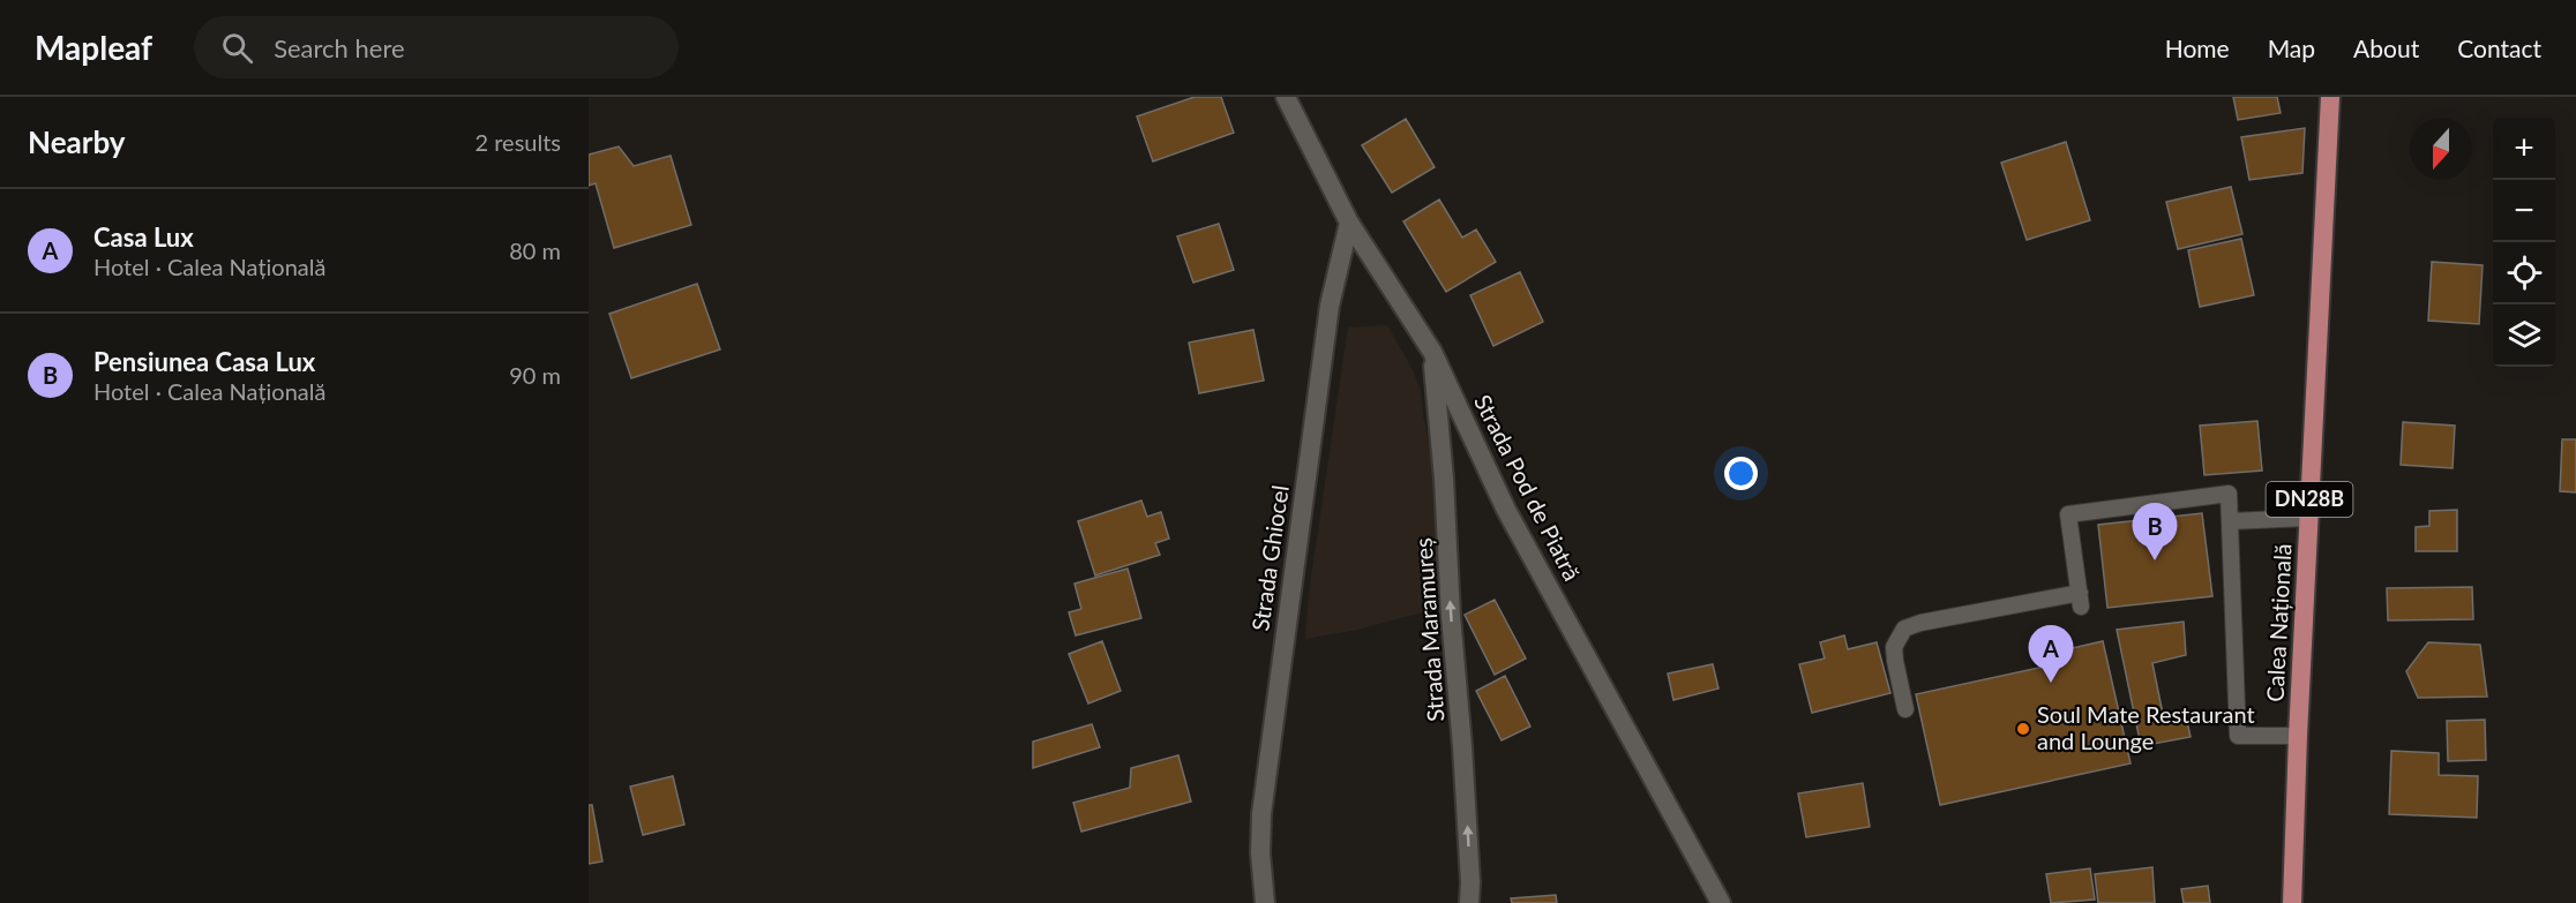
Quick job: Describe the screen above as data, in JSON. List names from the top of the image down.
{
  "streets": {
    "main road": ["DN28B", "Calea Națională"],
    "street": ["Strada Pod de Piatră", "Strada Ghiocel", "Strada Maramureș"]
  },
  "crossings": [
    ["Strada Pod de Piatră", "Strada Ghiocel"],
    ["Strada Pod de Piatră", "Strada Maramureș"]
  ],
  "one_way": ["Strada Maramureș"],
  "places": ["Soul Mate Restaurant and Lounge"],
  "north": "bottom",
  "page": {
    "header": "Mapleaf",
    "search": "Search here",
    "nav": [
      "Home",
      "Map",
      "About",
      "Contact"
    ],
    "heading": ["Nearby", "2 results"],
    "map_buttons": ["+", "−"],
    "list": [
      {
        "mark": "A",
        "name": "Casa Lux",
        "note": "Hotel · Calea Națională",
        "value": "80 m"
      },
      {
        "mark": "B",
        "name": "Pensiunea Casa Lux",
        "note": "Hotel · Calea Națională",
        "value": "90 m"
      }
    ],
    "pins": ["B", "A"]
  }
}
